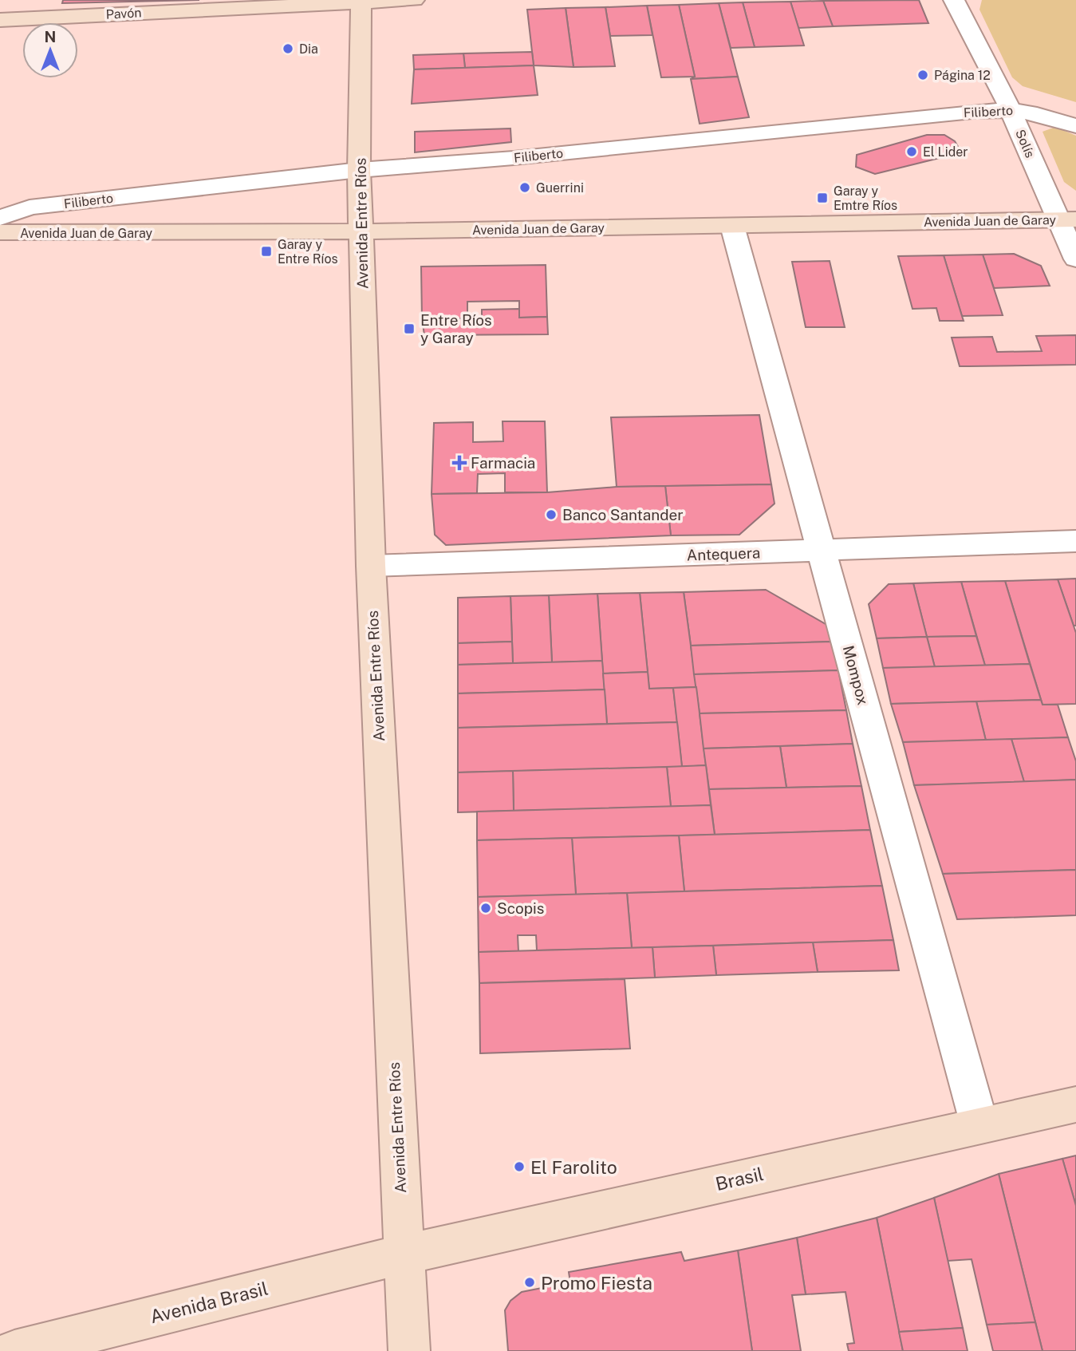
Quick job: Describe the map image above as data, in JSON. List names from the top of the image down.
{
  "streets": {
    "main road": [
      "Pavón",
      "Avenida Juan de Garay",
      "Avenida Entre Ríos",
      "Brasil",
      "Avenida Brasil"
    ],
    "street": [
      "Filiberto",
      "Solís",
      "Antequera",
      "Mompox"
    ]
  },
  "crossings": [
    ["Pavón", "Avenida Entre Ríos"],
    ["Filiberto", "Solís"],
    ["Filiberto", "Avenida Entre Ríos"],
    ["Solís", "Avenida Juan de Garay"],
    ["Avenida Juan de Garay", "Avenida Entre Ríos"],
    ["Avenida Juan de Garay", "Mompox"],
    ["Avenida Entre Ríos", "Antequera"],
    ["Avenida Entre Ríos", "Brasil"],
    ["Avenida Entre Ríos", "Avenida Brasil"],
    ["Antequera", "Mompox"],
    ["Mompox", "Brasil"],
    ["Brasil", "Avenida Brasil"]
  ],
  "places": {
    "other": [
      "Dia",
      "Página 12",
      "El Lider",
      "Guerrini",
      "Banco Santander",
      "Scopis",
      "El Farolito",
      "Promo Fiesta"
    ],
    "transit": ["Garay y Emtre Ríos", "Garay y Entre Ríos", "Entre Ríos y Garay"],
    "health": ["Farmacia"]
  },
  "north": "top"
}
